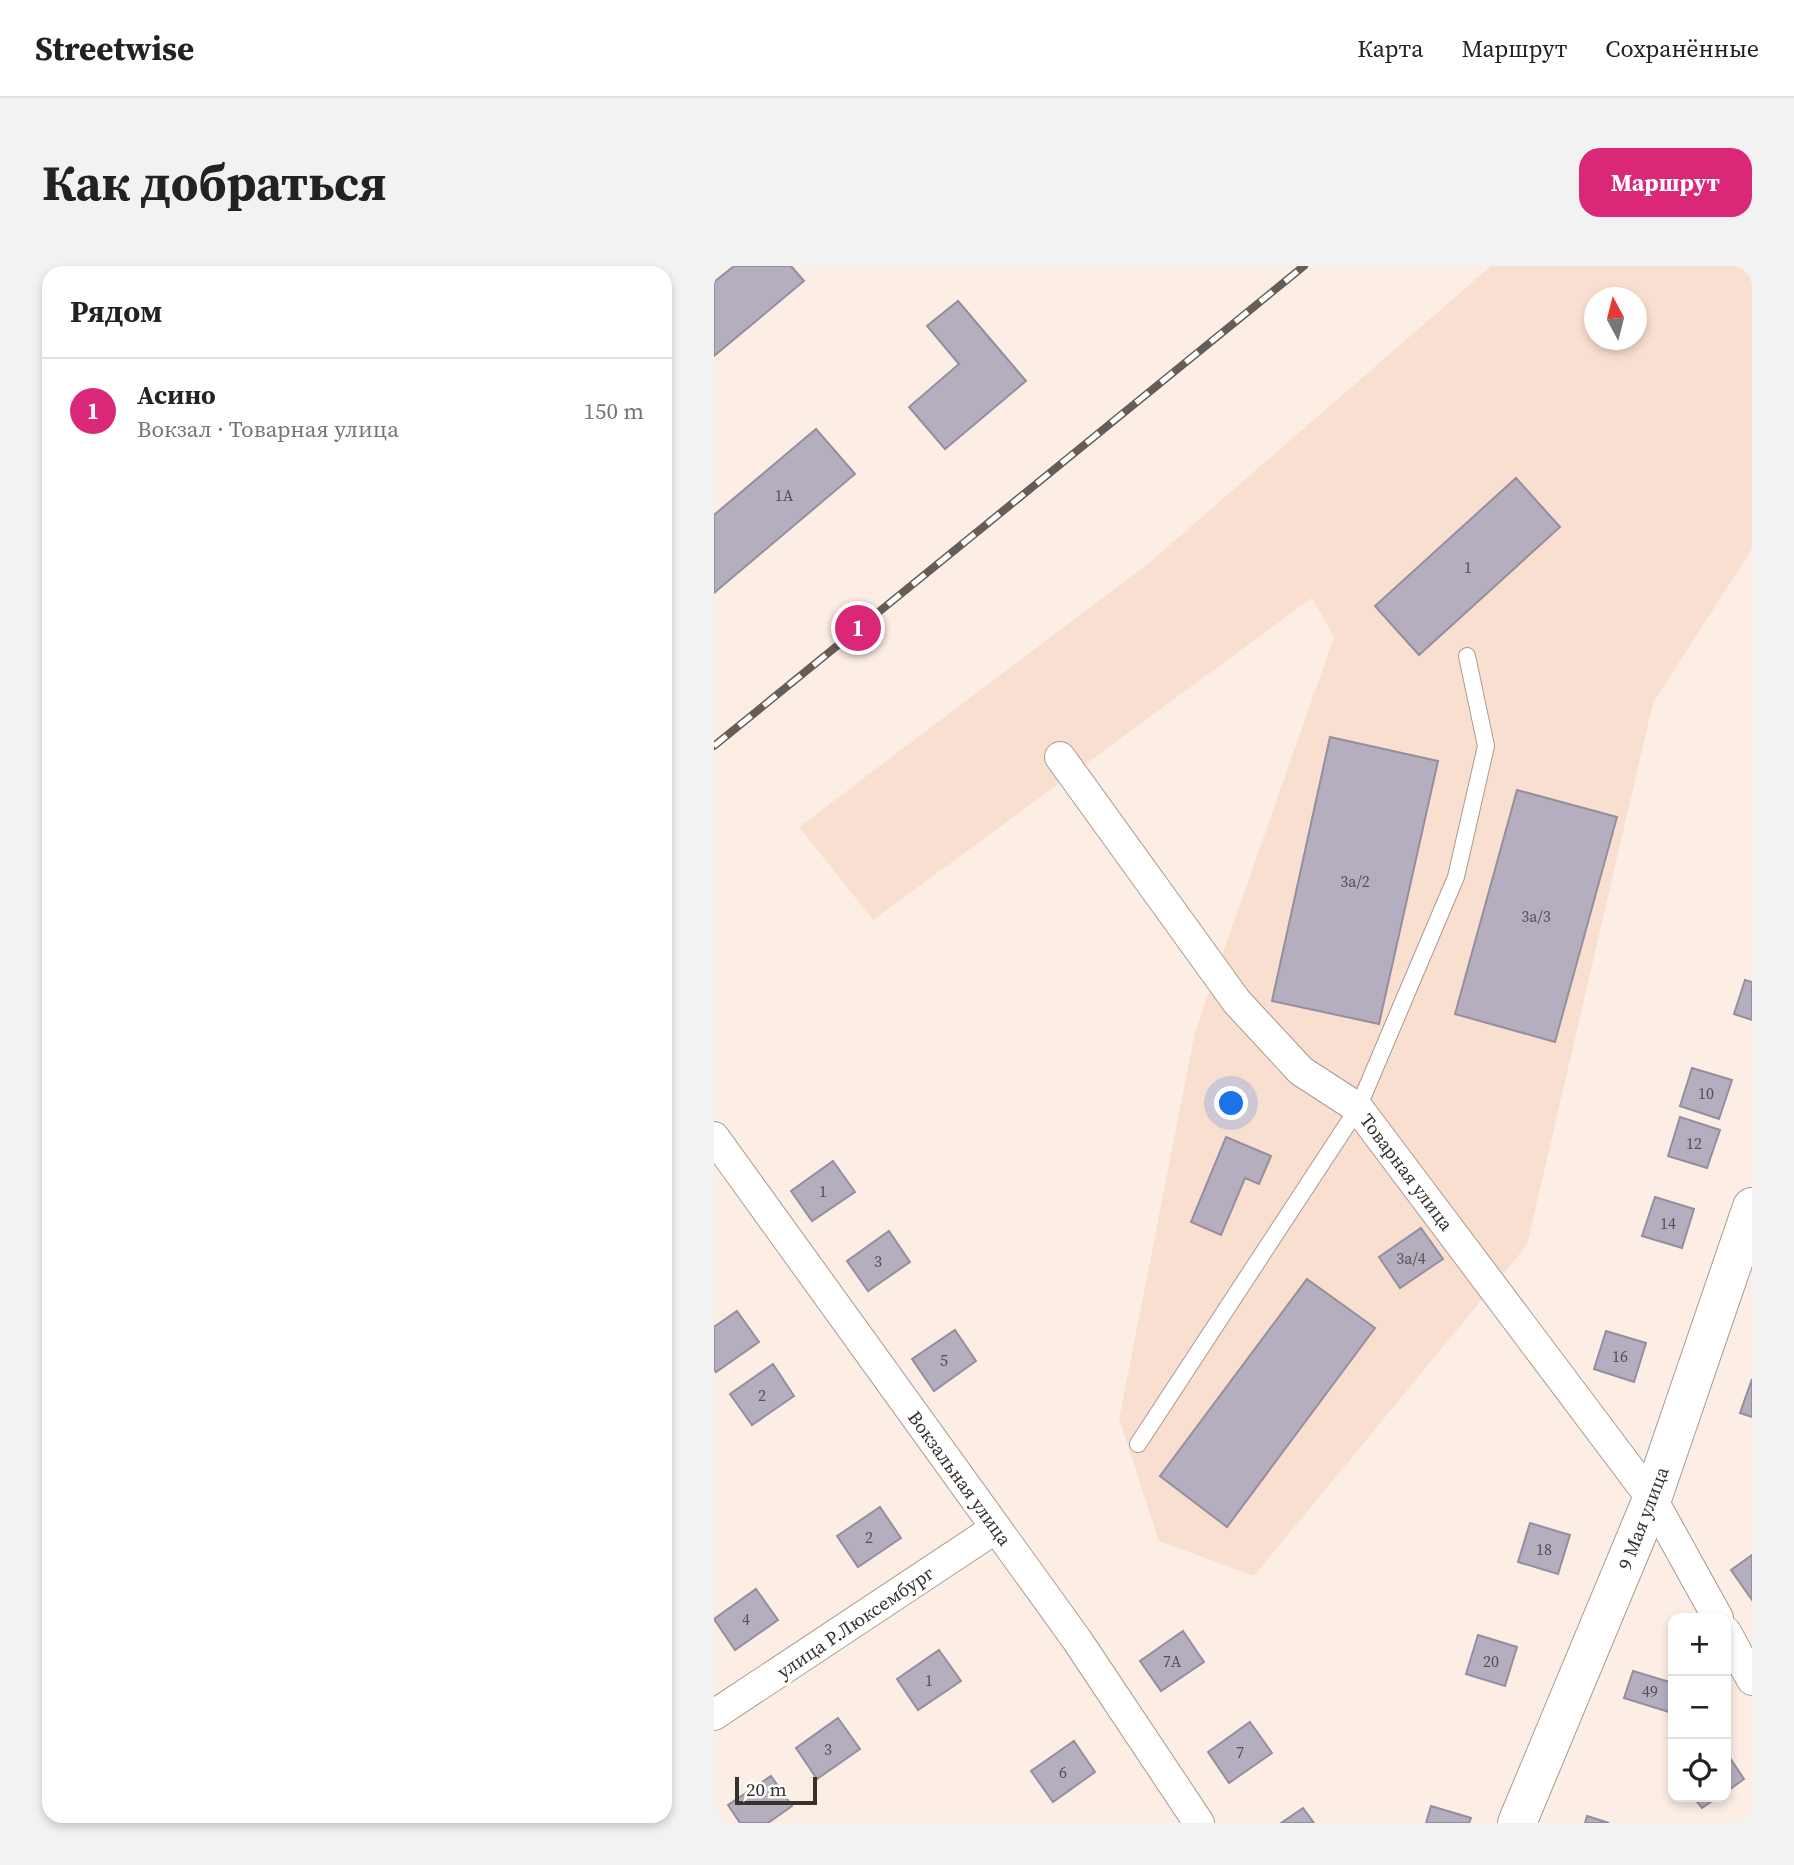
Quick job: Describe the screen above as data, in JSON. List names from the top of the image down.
{
  "streets": {
    "main road": ["9 Мая улица"],
    "street": ["Товарная улица", "Вокзальная улица", "улица Р.Люксембург"]
  },
  "crossings": [
    ["Товарная улица", "9 Мая улица"],
    ["Вокзальная улица", "улица Р.Люксембург"]
  ],
  "house_numbers": [
    "1А",
    "1",
    "3а/2",
    "3а/3",
    "10",
    "12",
    "1",
    "14",
    "3а/4",
    "3",
    "16",
    "5",
    "2",
    "2",
    "18",
    "4",
    "7А",
    "20",
    "1",
    "49",
    "3",
    "7",
    "6"
  ],
  "scale_bar": "20 m",
  "north": "top",
  "page": {
    "header": "Streetwise",
    "nav": ["Карта", "Маршрут", "Сохранённые"],
    "buttons": "Маршрут",
    "title": "Как добраться",
    "heading": "Рядом",
    "list": [
      {
        "mark": "1",
        "name": "Асино",
        "note": "Вокзал · Товарная улица",
        "value": "150 m"
      }
    ],
    "pins": "1",
    "map_buttons": ["+", "−"],
    "scale": "20 m"
  }
}
